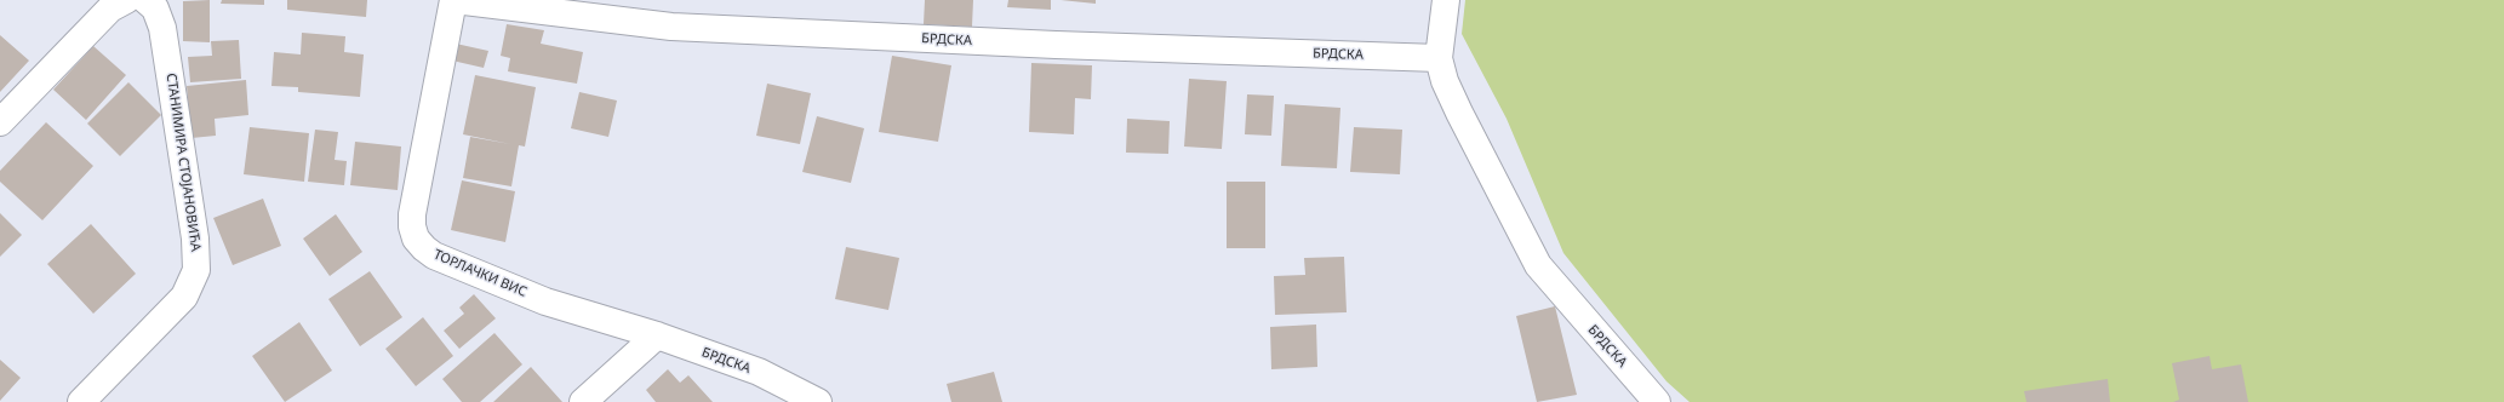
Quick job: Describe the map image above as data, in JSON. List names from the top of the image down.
{
  "streets": {
    "street": ["БРДСКА", "СТАНИМИРА СТОЈАНОВИЋА", "ТОРЛАЧКИ ВИС"]
  },
  "crossings": [
    ["БРДСКА", "ТОРЛАЧКИ ВИС"]
  ]
}
